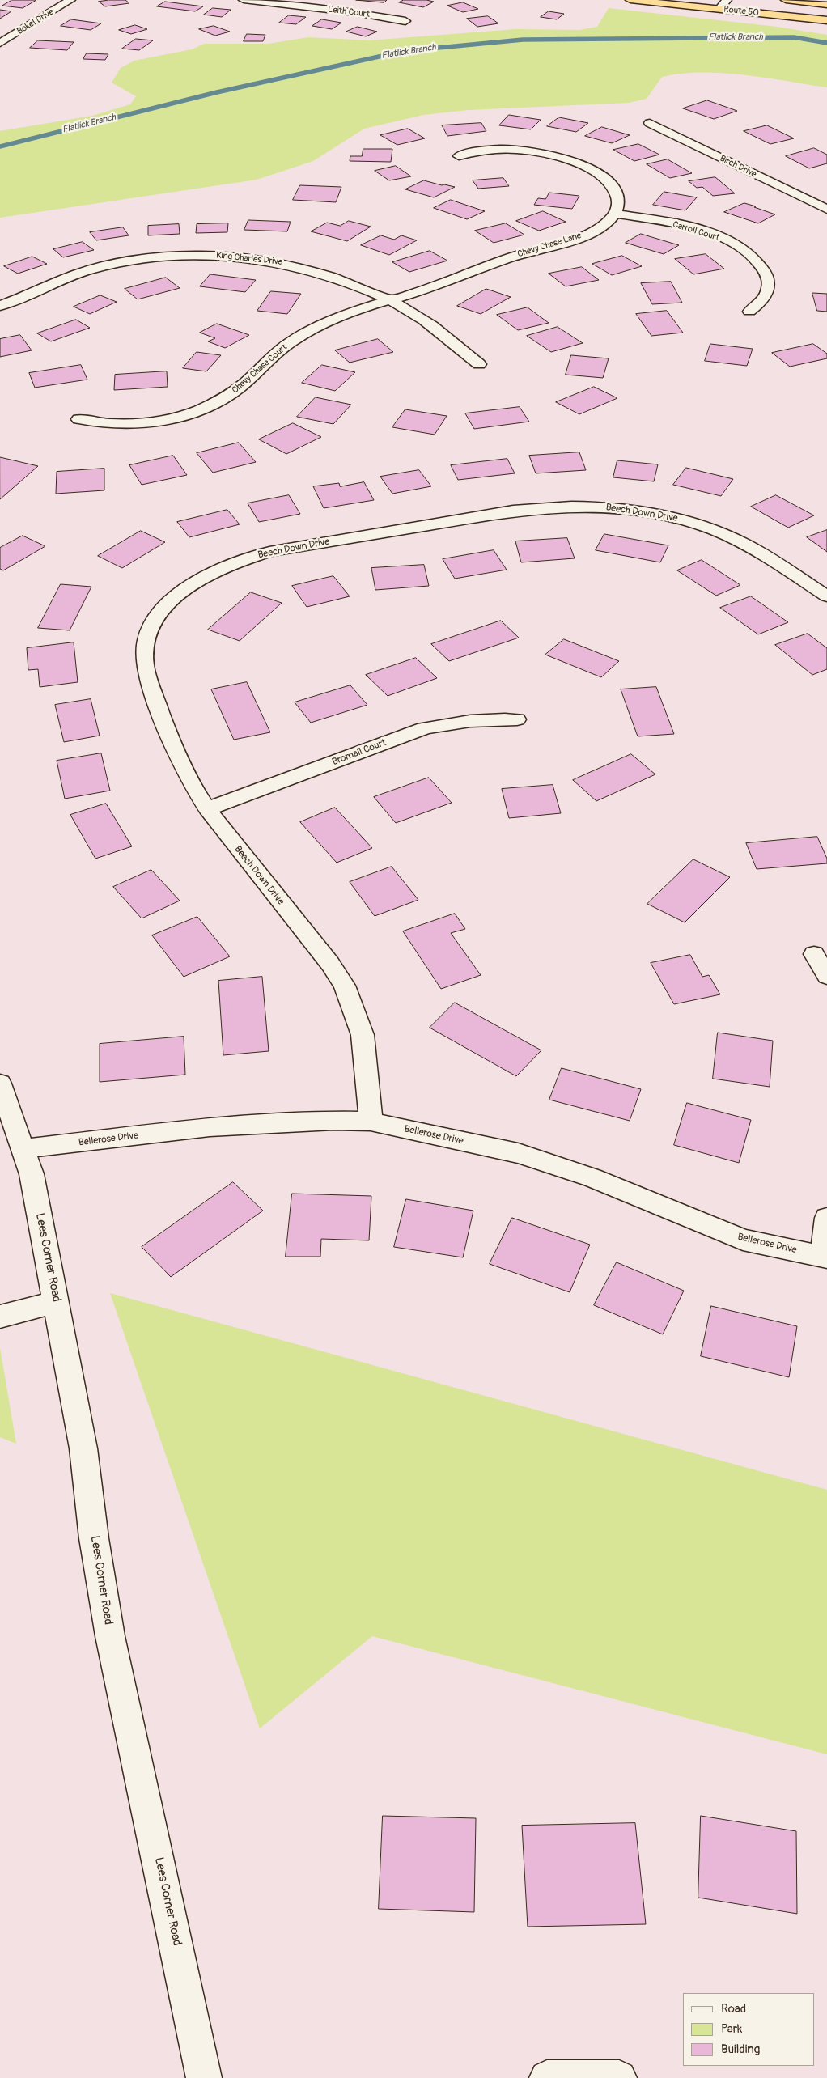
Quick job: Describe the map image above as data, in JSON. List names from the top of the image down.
{
  "streets": {
    "highway": ["Route 50"],
    "street": [
      "Leith Court",
      "Bokel Drive",
      "Birch Drive",
      "Carroll Court",
      "Chevy Chase Lane",
      "King Charles Drive",
      "Chevy Chase Court",
      "Beech Down Drive",
      "Bromall Court",
      "Bellerose Drive",
      "Lees Corner Road"
    ]
  },
  "crossings": [
    ["Carroll Court", "Chevy Chase Lane"],
    ["Chevy Chase Lane", "King Charles Drive"],
    ["Chevy Chase Lane", "Chevy Chase Court"],
    ["King Charles Drive", "Chevy Chase Court"],
    ["Beech Down Drive", "Bromall Court"],
    ["Beech Down Drive", "Bellerose Drive"],
    ["Bellerose Drive", "Lees Corner Road"]
  ],
  "water": ["Flatlick Branch"],
  "legend": ["Road", "Park", "Building"]
}
